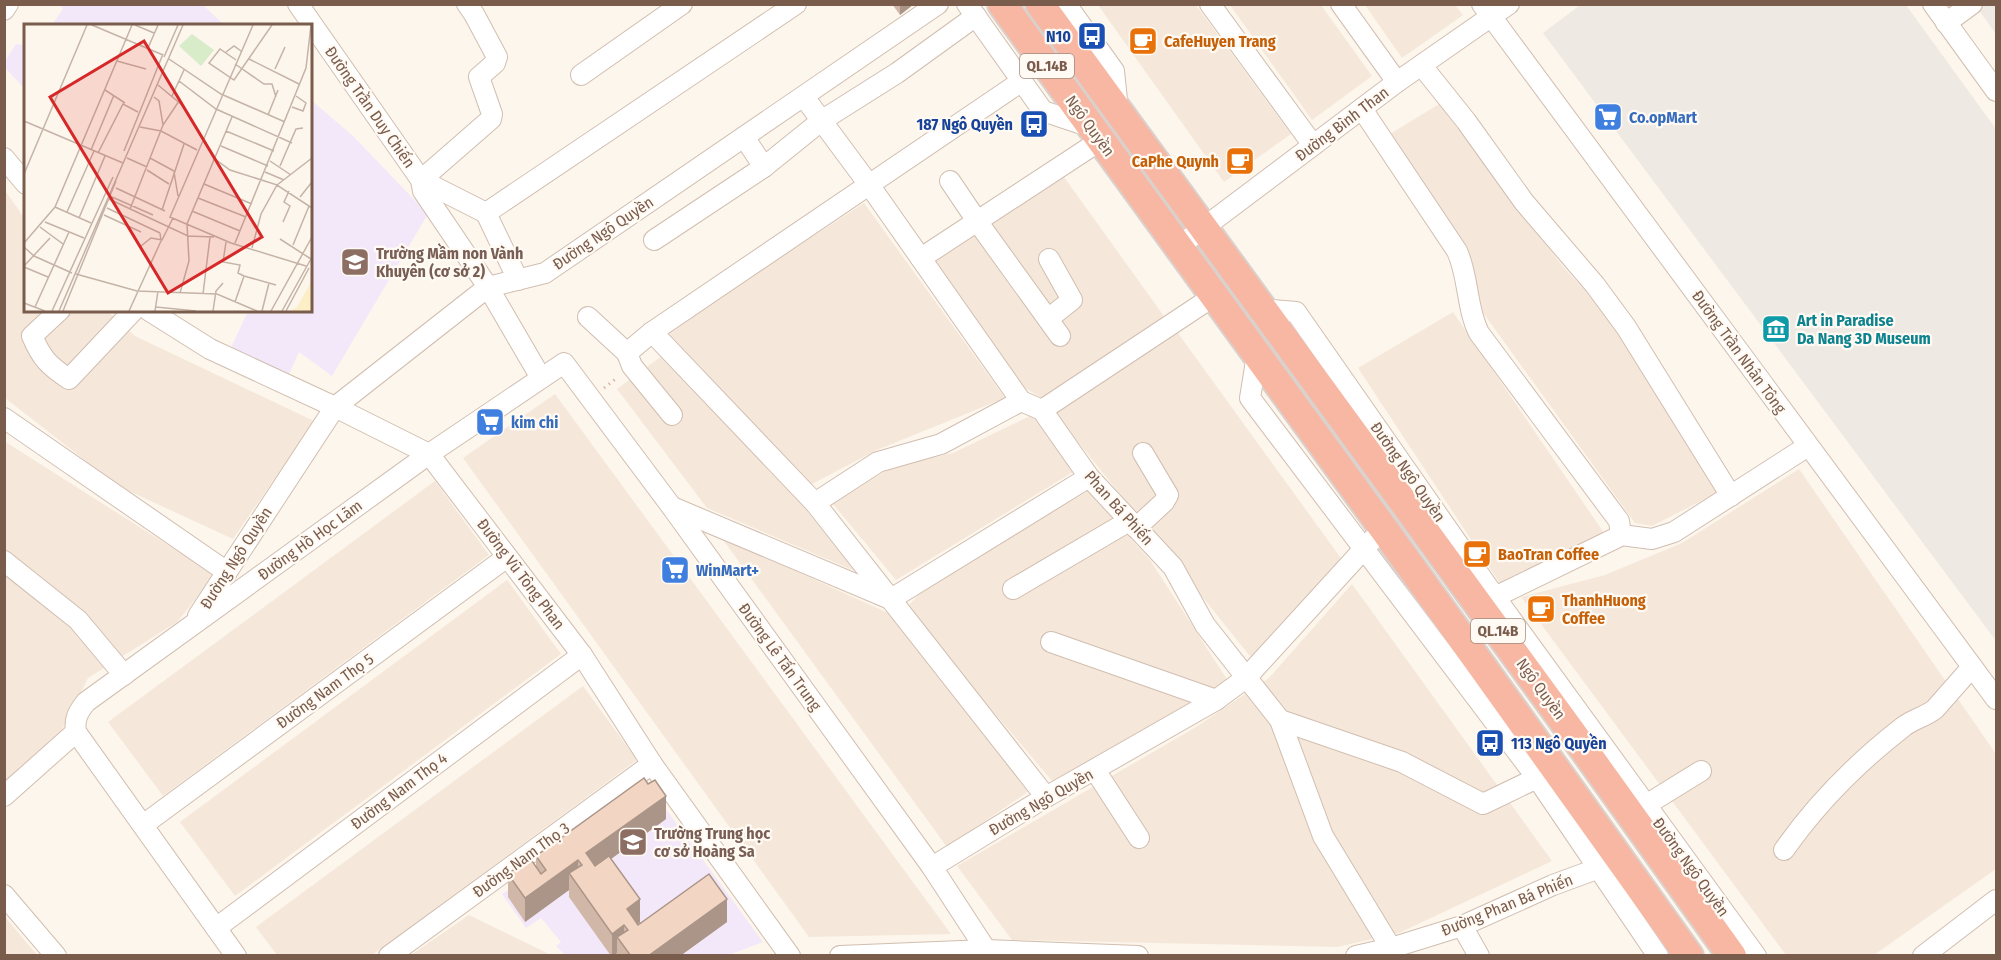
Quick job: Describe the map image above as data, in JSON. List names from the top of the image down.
{
  "streets": {
    "highway": ["QL.14B", "Ngô Quyền"],
    "street": [
      "Đường Trần Duy Chiến",
      "Đường Bình Than",
      "Đường Ngô Quyền",
      "Đường Trần Nhân Tông",
      "Phan Bá Phiến",
      "Đường Hồ Học Lãm",
      "Đường Vũ Tông Phan",
      "Đường Lê Tấn Trung",
      "Đường Nam Thọ 5",
      "Đường Nam Thọ 4",
      "Đường Nam Thọ 3",
      "Đường Phan Bá Phiến"
    ]
  },
  "crossings": [
    ["QL.14B", "Đường Bình Than"],
    ["QL.14B", "Ngô Quyền"],
    ["QL.14B", "Đường Ngô Quyền"],
    ["Đường Bình Than", "Ngô Quyền"],
    ["Đường Bình Than", "Đường Trần Nhân Tông"],
    ["Ngô Quyền", "Đường Ngô Quyền"],
    ["Ngô Quyền", "Đường Phan Bá Phiến"],
    ["Đường Ngô Quyền", "Phan Bá Phiến"],
    ["Đường Ngô Quyền", "Đường Hồ Học Lãm"],
    ["Đường Ngô Quyền", "Đường Vũ Tông Phan"],
    ["Đường Ngô Quyền", "Đường Lê Tấn Trung"],
    ["Phan Bá Phiến", "Đường Phan Bá Phiến"],
    ["Đường Hồ Học Lãm", "Đường Vũ Tông Phan"],
    ["Đường Hồ Học Lãm", "Đường Lê Tấn Trung"],
    ["Đường Vũ Tông Phan", "Đường Nam Thọ 5"],
    ["Đường Vũ Tông Phan", "Đường Nam Thọ 4"],
    ["Đường Vũ Tông Phan", "Đường Nam Thọ 3"]
  ],
  "places": {
    "bus stop": ["N10", "187 Ngô Quyền", "113 Ngô Quyền"],
    "cafe": [
      "CafeHuyen Trang",
      "CaPhe Quynh",
      "BaoTran Coffee",
      "ThanhHuong Coffee"
    ],
    "supermarket": ["Co.opMart", "kim chi", "WinMart+"],
    "school or university": ["Trường Mầm non Vành Khuyên (cơ sở 2)", "Trường Trung học cơ sở Hoàng Sa"],
    "museum": ["Art in Paradise Da Nang 3D Museum"]
  }
}
